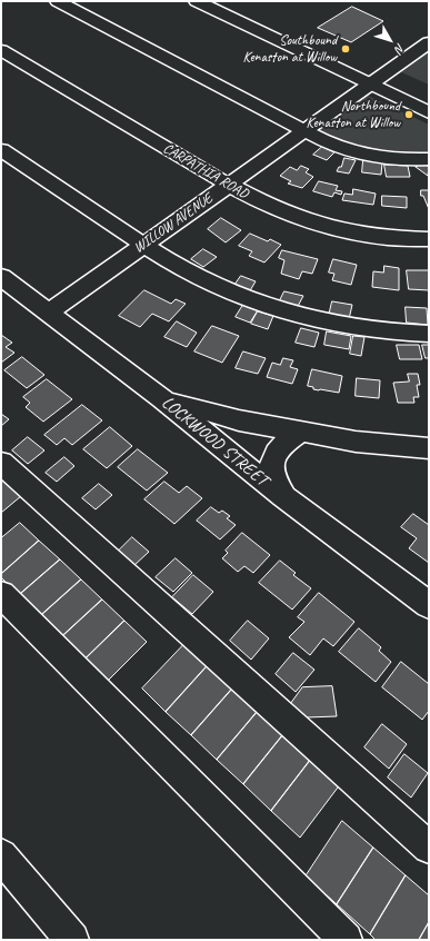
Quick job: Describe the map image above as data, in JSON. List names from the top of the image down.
{
  "streets": {
    "street": ["CARPATHIA ROAD", "WILLOW AVENUE", "LOCKWOOD STREET"]
  },
  "crossings": [
    ["CARPATHIA ROAD", "WILLOW AVENUE"],
    ["WILLOW AVENUE", "LOCKWOOD STREET"]
  ],
  "places": ["Southbound Kenaston at Willow", "Northbound Kenaston at Willow"],
  "north": "bottom right"
}
